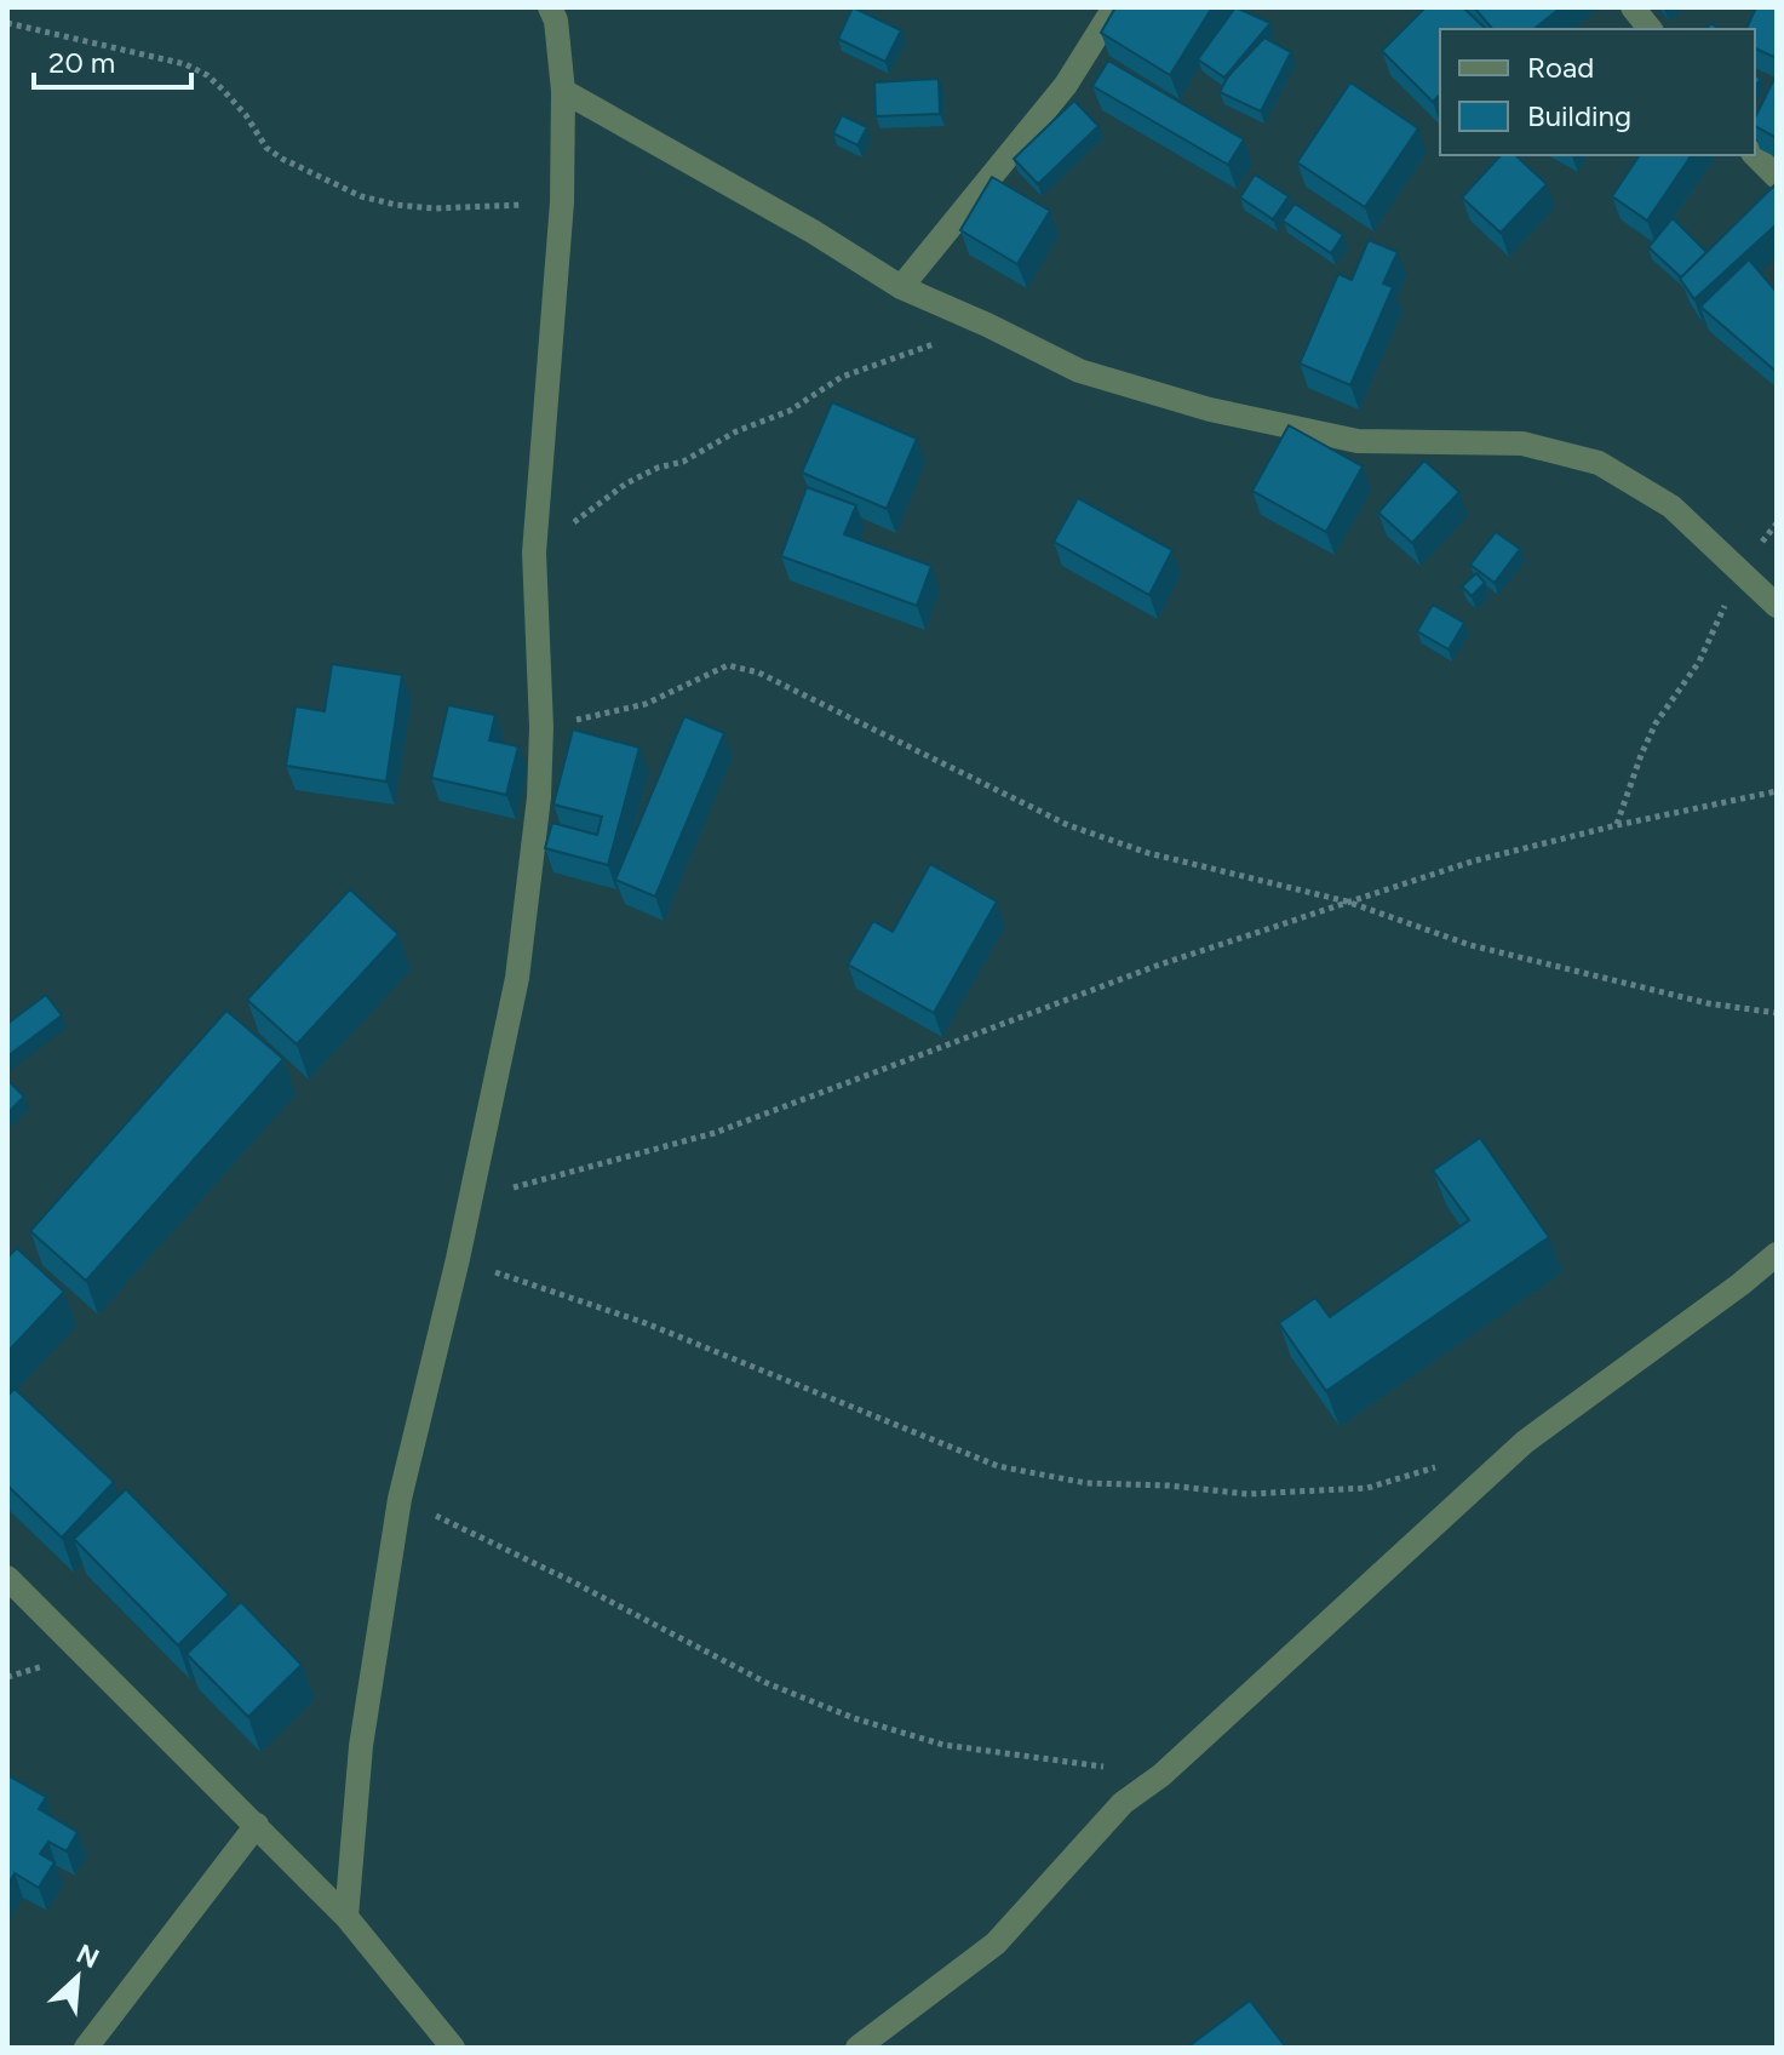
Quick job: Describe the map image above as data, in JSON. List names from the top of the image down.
{
  "legend": ["Road", "Building"],
  "scale_bar": "20 m",
  "north": "top right"
}
